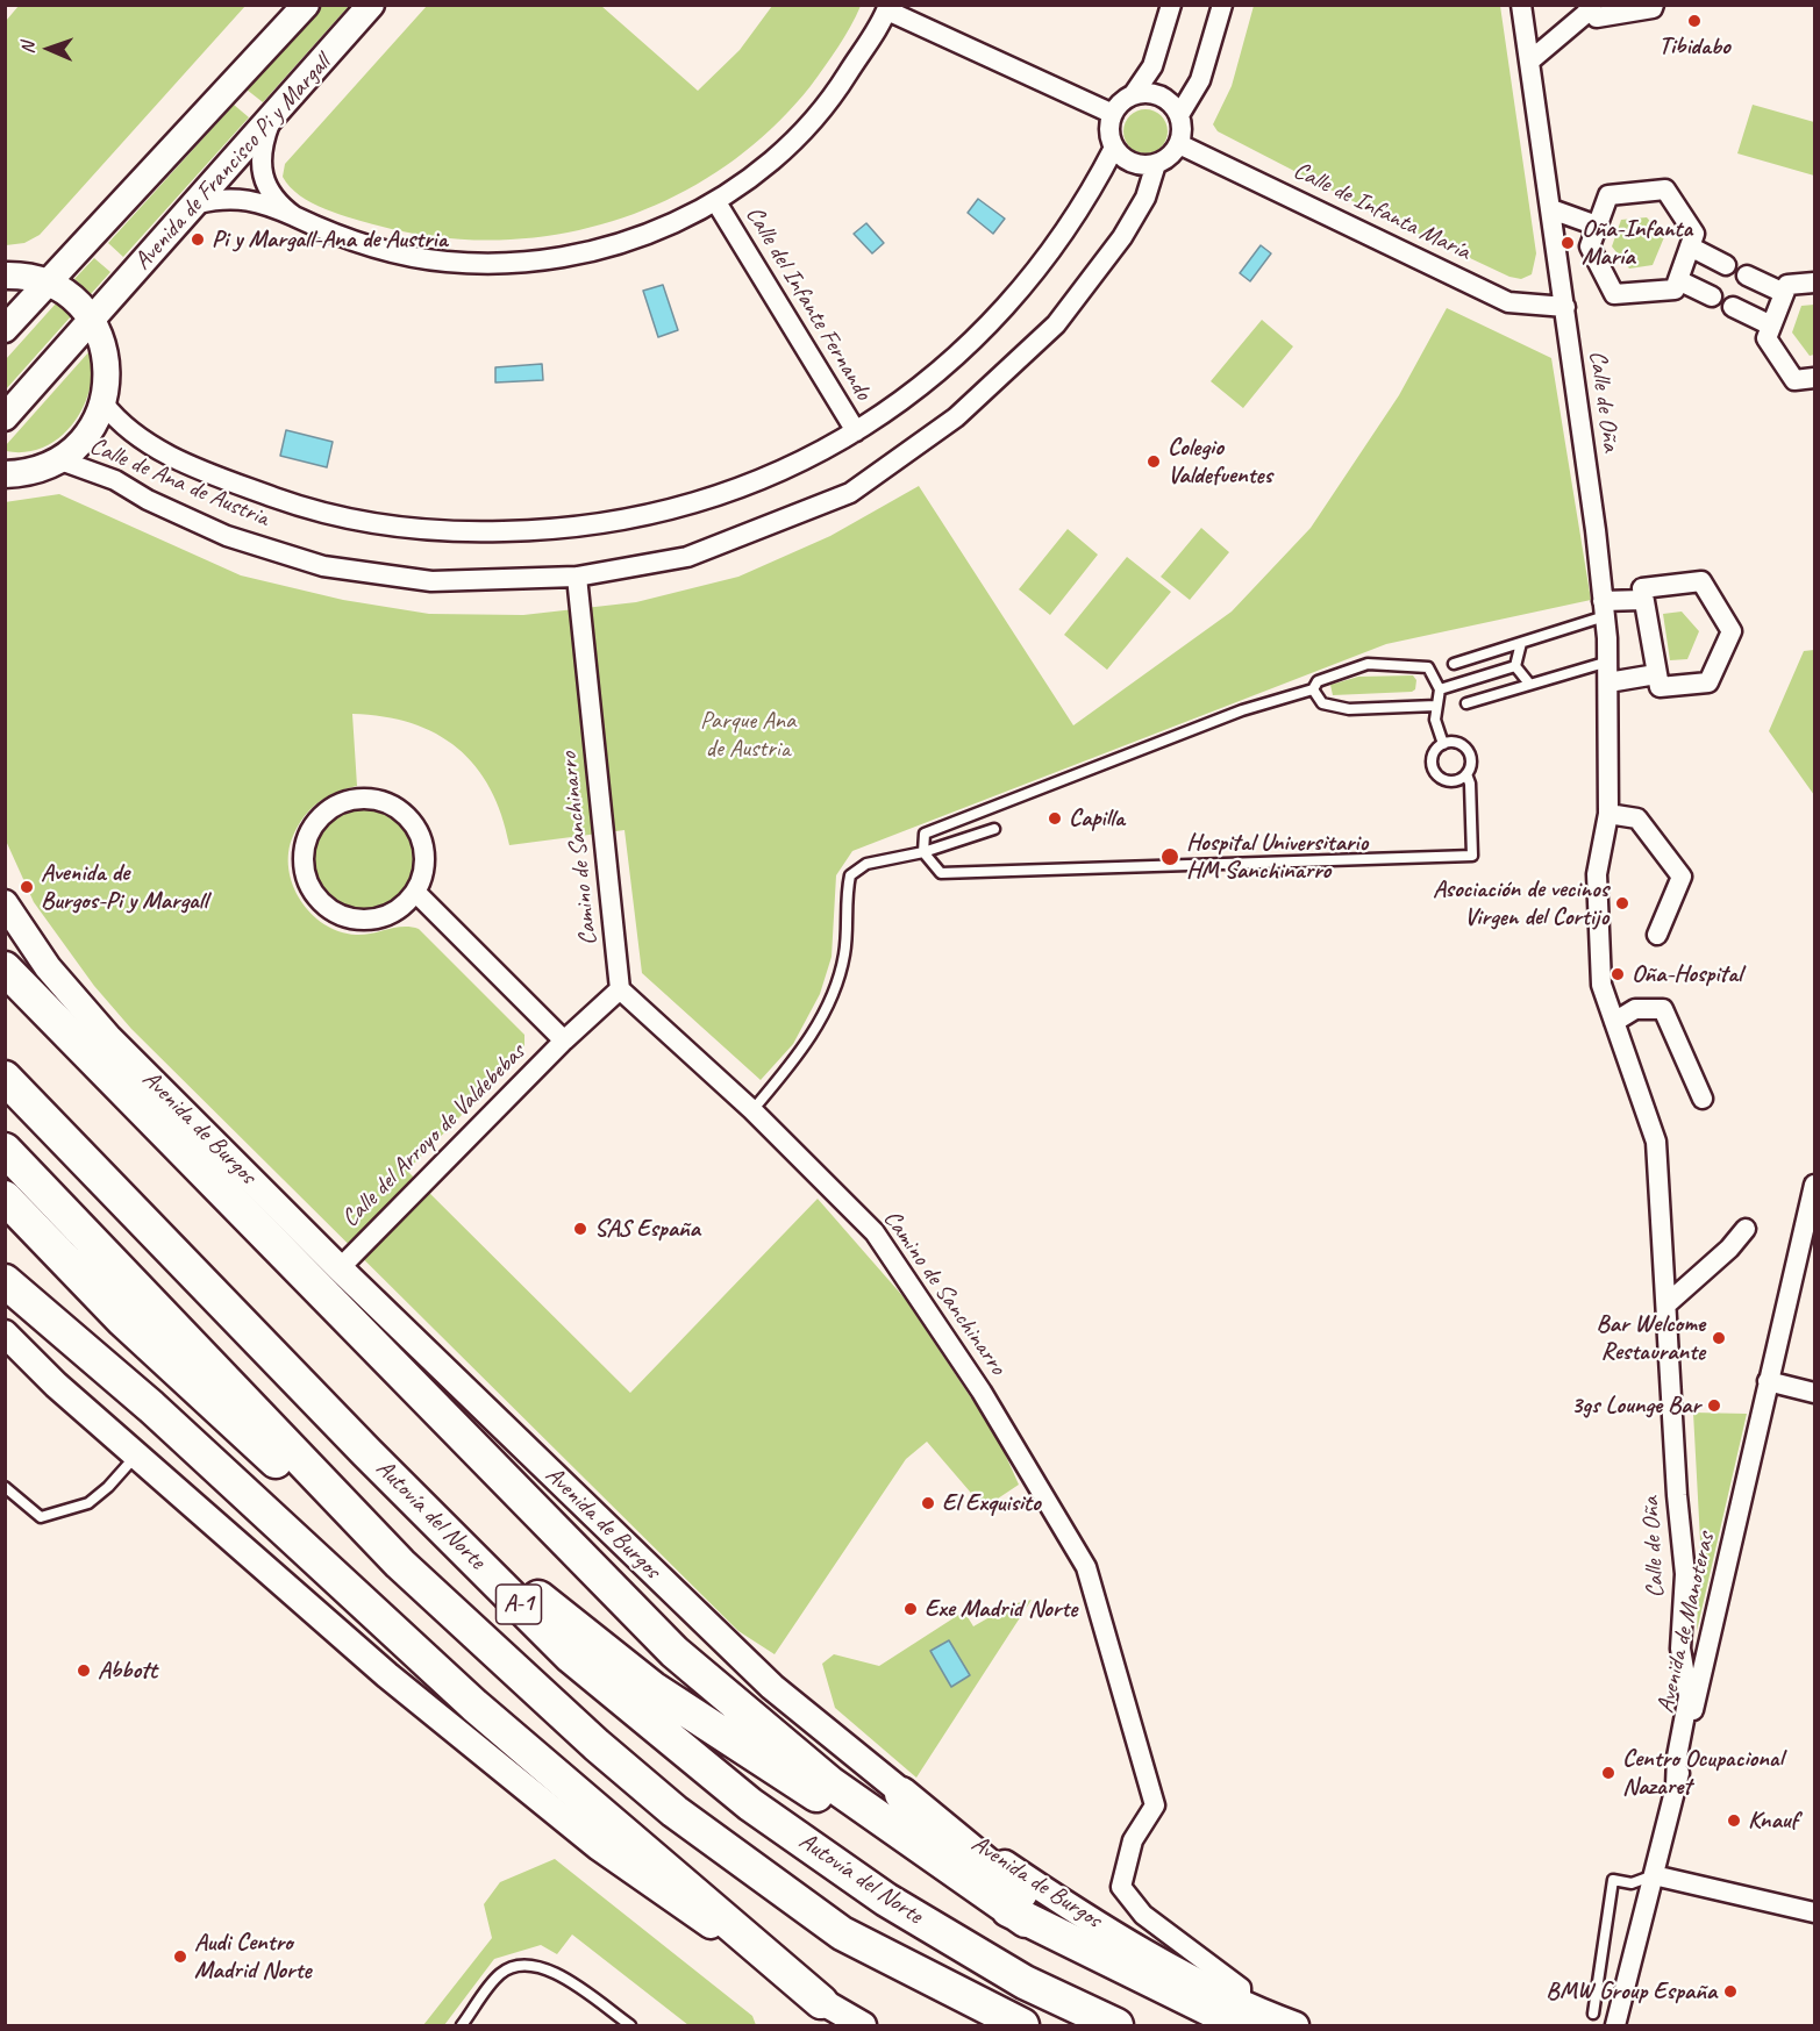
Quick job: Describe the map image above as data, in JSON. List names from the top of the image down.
{
  "streets": {
    "highway": ["Autovía del Norte", "A-1"],
    "street": [
      "Avenida de Francisco Pi y Margall",
      "Calle de Infanta María",
      "Calle del Infante Fernando",
      "Calle de Oña",
      "Calle de Ana de Austria",
      "Camino de Sanchinarro",
      "Avenida de Burgos",
      "Calle del Arroyo de Valdebebas",
      "Avenida de Manoteras"
    ]
  },
  "crossings": [
    ["Calle de Infanta María", "Calle de Oña"],
    ["Calle de Infanta María", "Calle de Ana de Austria"],
    ["Calle del Infante Fernando", "Calle de Ana de Austria"],
    ["Calle de Oña", "Avenida de Manoteras"],
    ["Calle de Ana de Austria", "Camino de Sanchinarro"],
    ["Camino de Sanchinarro", "Calle del Arroyo de Valdebebas"],
    ["Avenida de Burgos", "Calle del Arroyo de Valdebebas"]
  ],
  "parks": ["Parque Ana de Austria"],
  "places": [
    "Tibidabo",
    "Pi y Margall-Ana de Austria",
    "Oña-Infanta María",
    "Colegio Valdefuentes",
    "Capilla",
    "Hospital Universitario HM Sanchinarro",
    "Avenida de Burgos-Pi y Margall",
    "Asociación de vecinos Virgen del Cortijo",
    "Oña-Hospital",
    "SAS España",
    "Bar Welcome Restaurante",
    "3gs Lounge Bar",
    "El Exquisito",
    "Exe Madrid Norte",
    "Abbott",
    "Centro Ocupacional Nazaret",
    "Knauf",
    "Audi Centro Madrid Norte",
    "BMW Group España"
  ],
  "north": "left"
}
